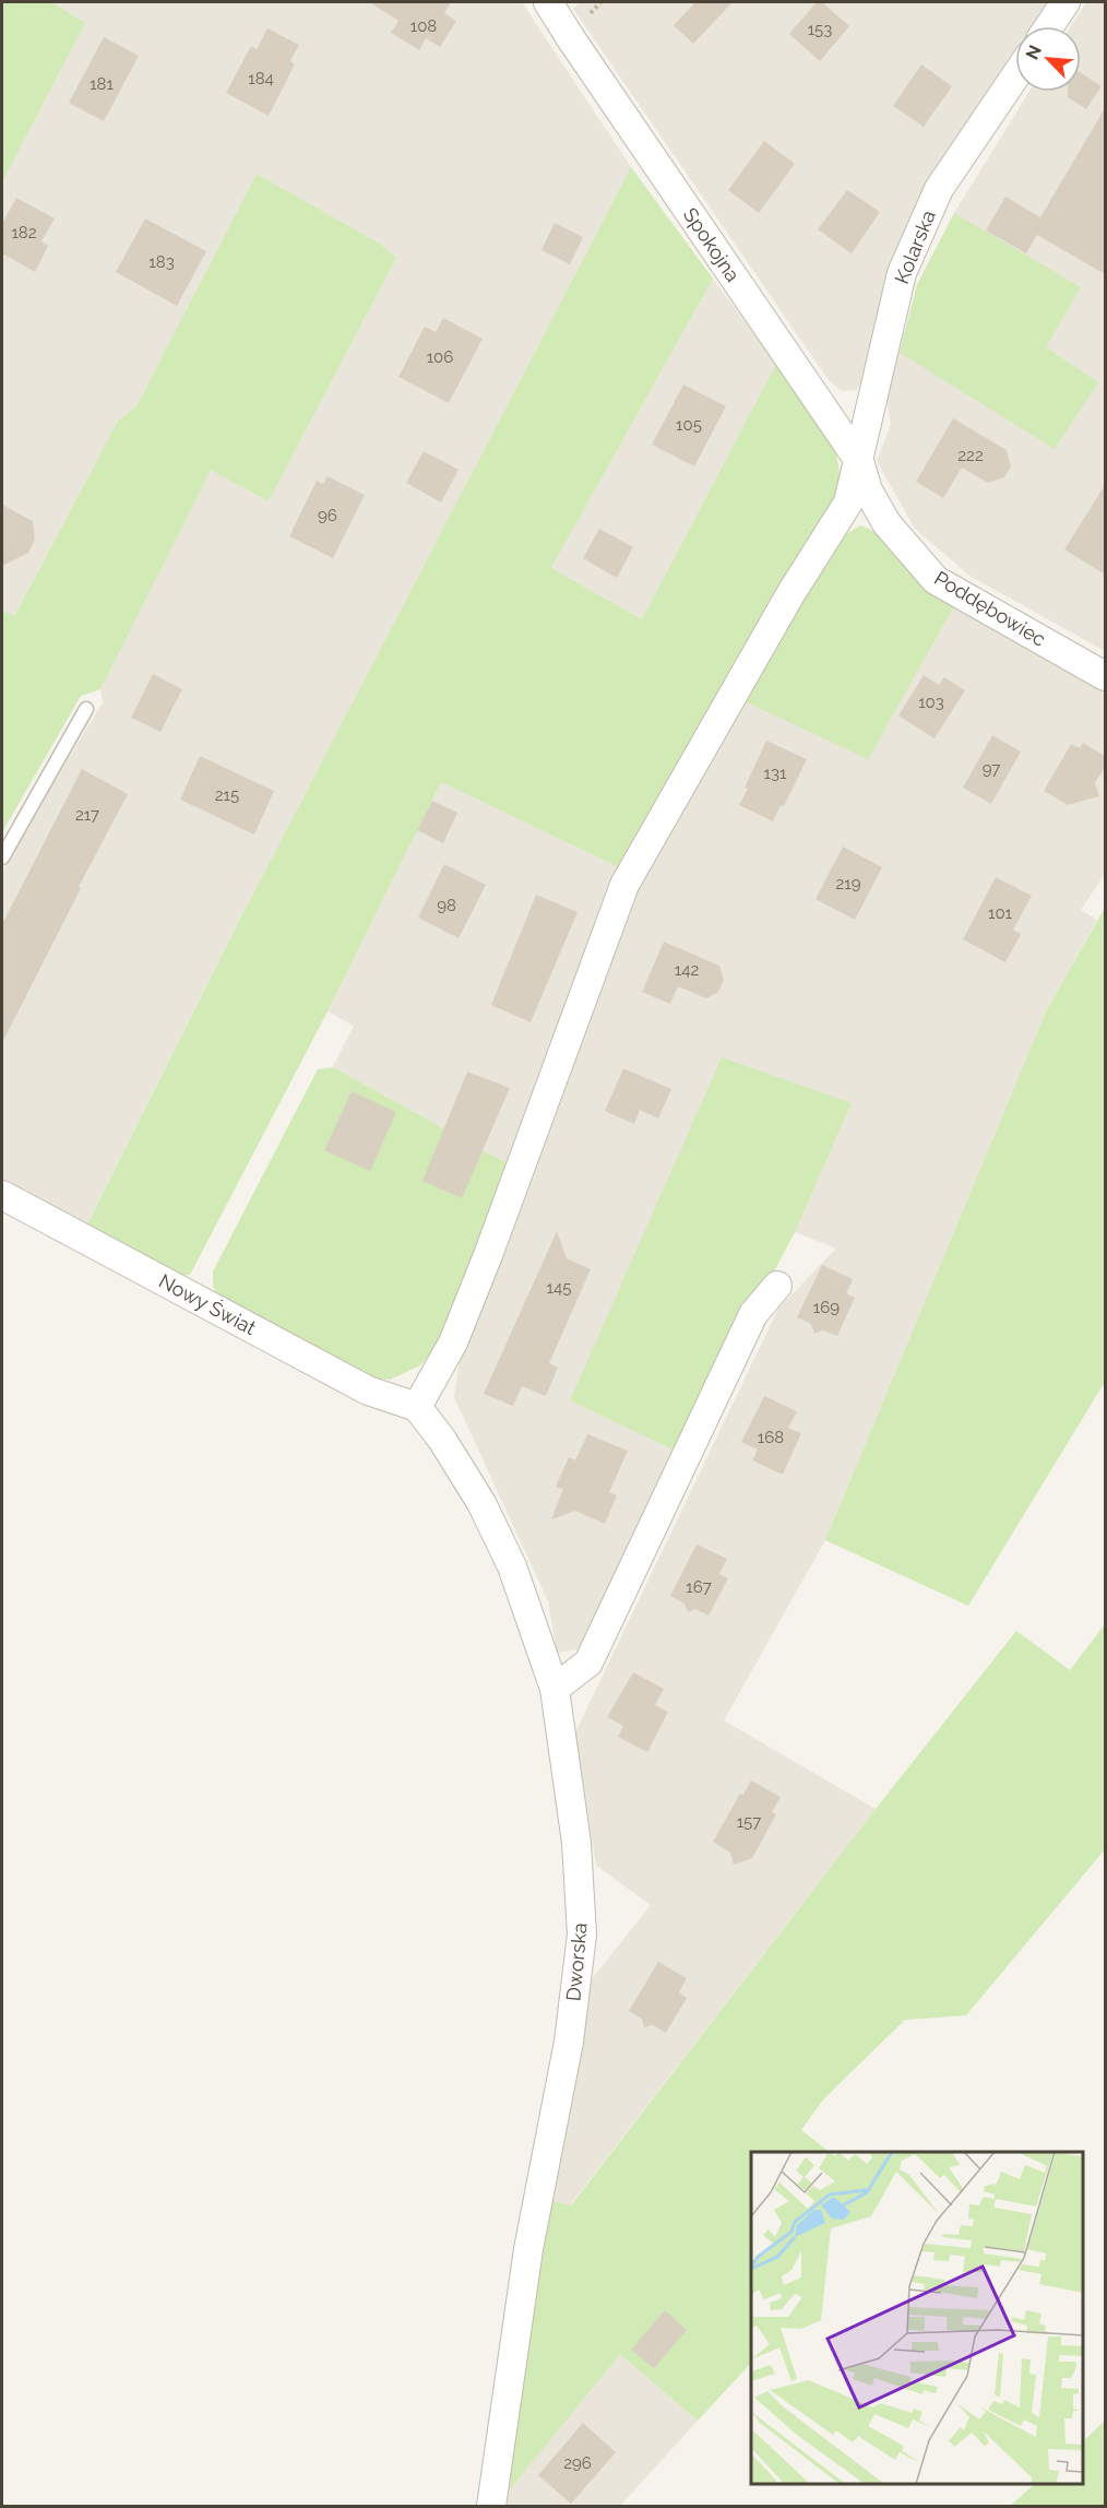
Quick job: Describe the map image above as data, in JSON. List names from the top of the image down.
{
  "streets": {
    "street": [
      "Spokojna",
      "Kolarska",
      "Poddębowiec",
      "Nowy Świat",
      "Dworska"
    ]
  },
  "crossings": [
    ["Spokojna", "Kolarska"],
    ["Spokojna", "Poddębowiec"],
    ["Kolarska", "Nowy Świat"],
    ["Kolarska", "Dworska"],
    ["Nowy Świat", "Dworska"]
  ],
  "house_numbers": [
    "108",
    "153",
    "184",
    "181",
    "182",
    "183",
    "106",
    "105",
    "222",
    "96",
    "103",
    "97",
    "131",
    "215",
    "217",
    "219",
    "98",
    "101",
    "142",
    "145",
    "169",
    "168",
    "167",
    "157",
    "296"
  ],
  "north": "top left"
}
